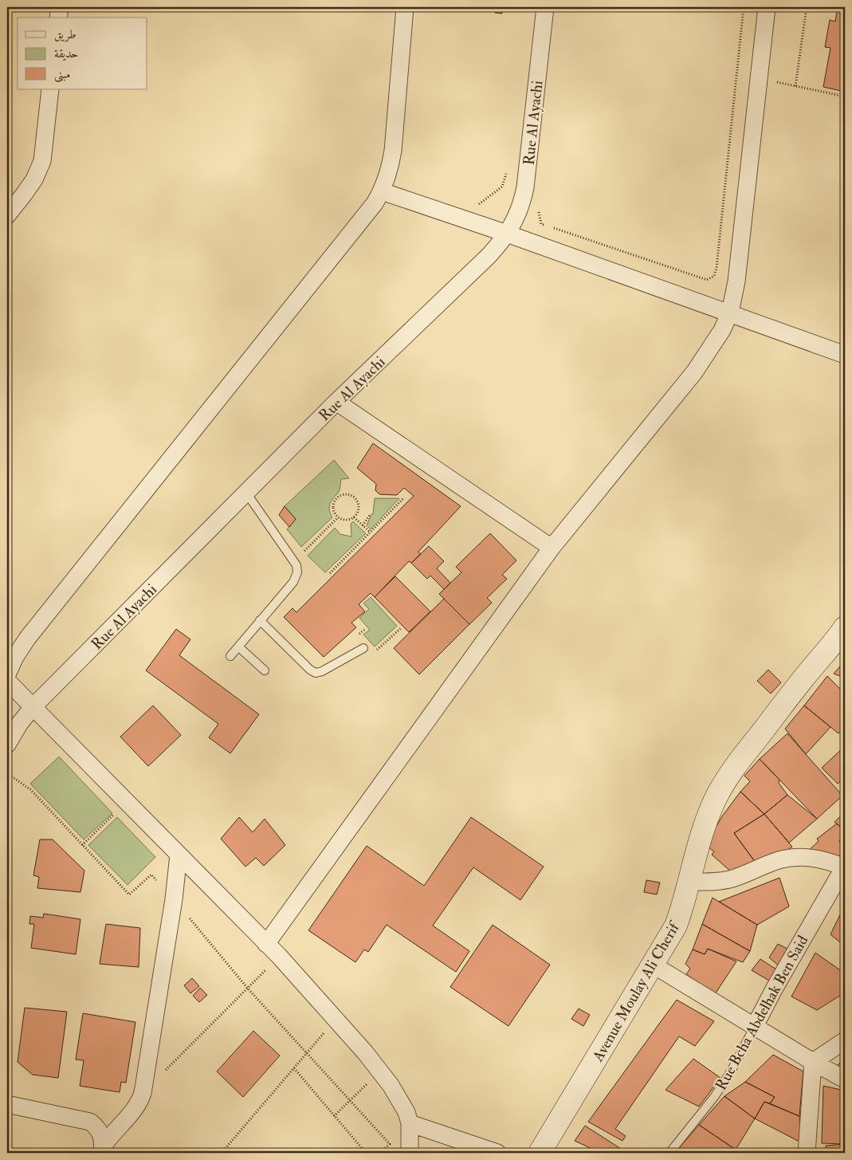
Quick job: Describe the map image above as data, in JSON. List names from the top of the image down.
{
  "streets": {
    "street": ["Rue Al Ayachi", "Avenue Moulay Ali Cherif", "Rue Bcha Abdelhak Ben Said"]
  },
  "legend": ["طريق", "حديقة", "مبنى"]
}
